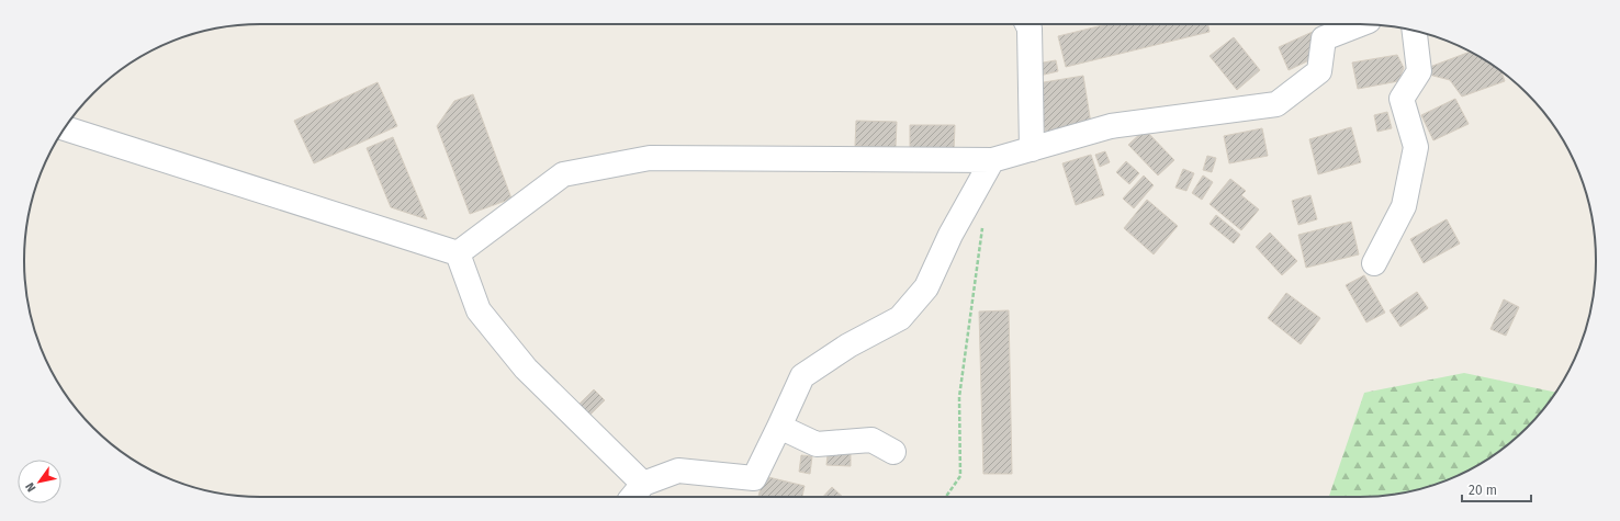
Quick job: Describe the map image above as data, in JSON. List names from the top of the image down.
{
  "scale_bar": "20 m",
  "north": "bottom left"
}
